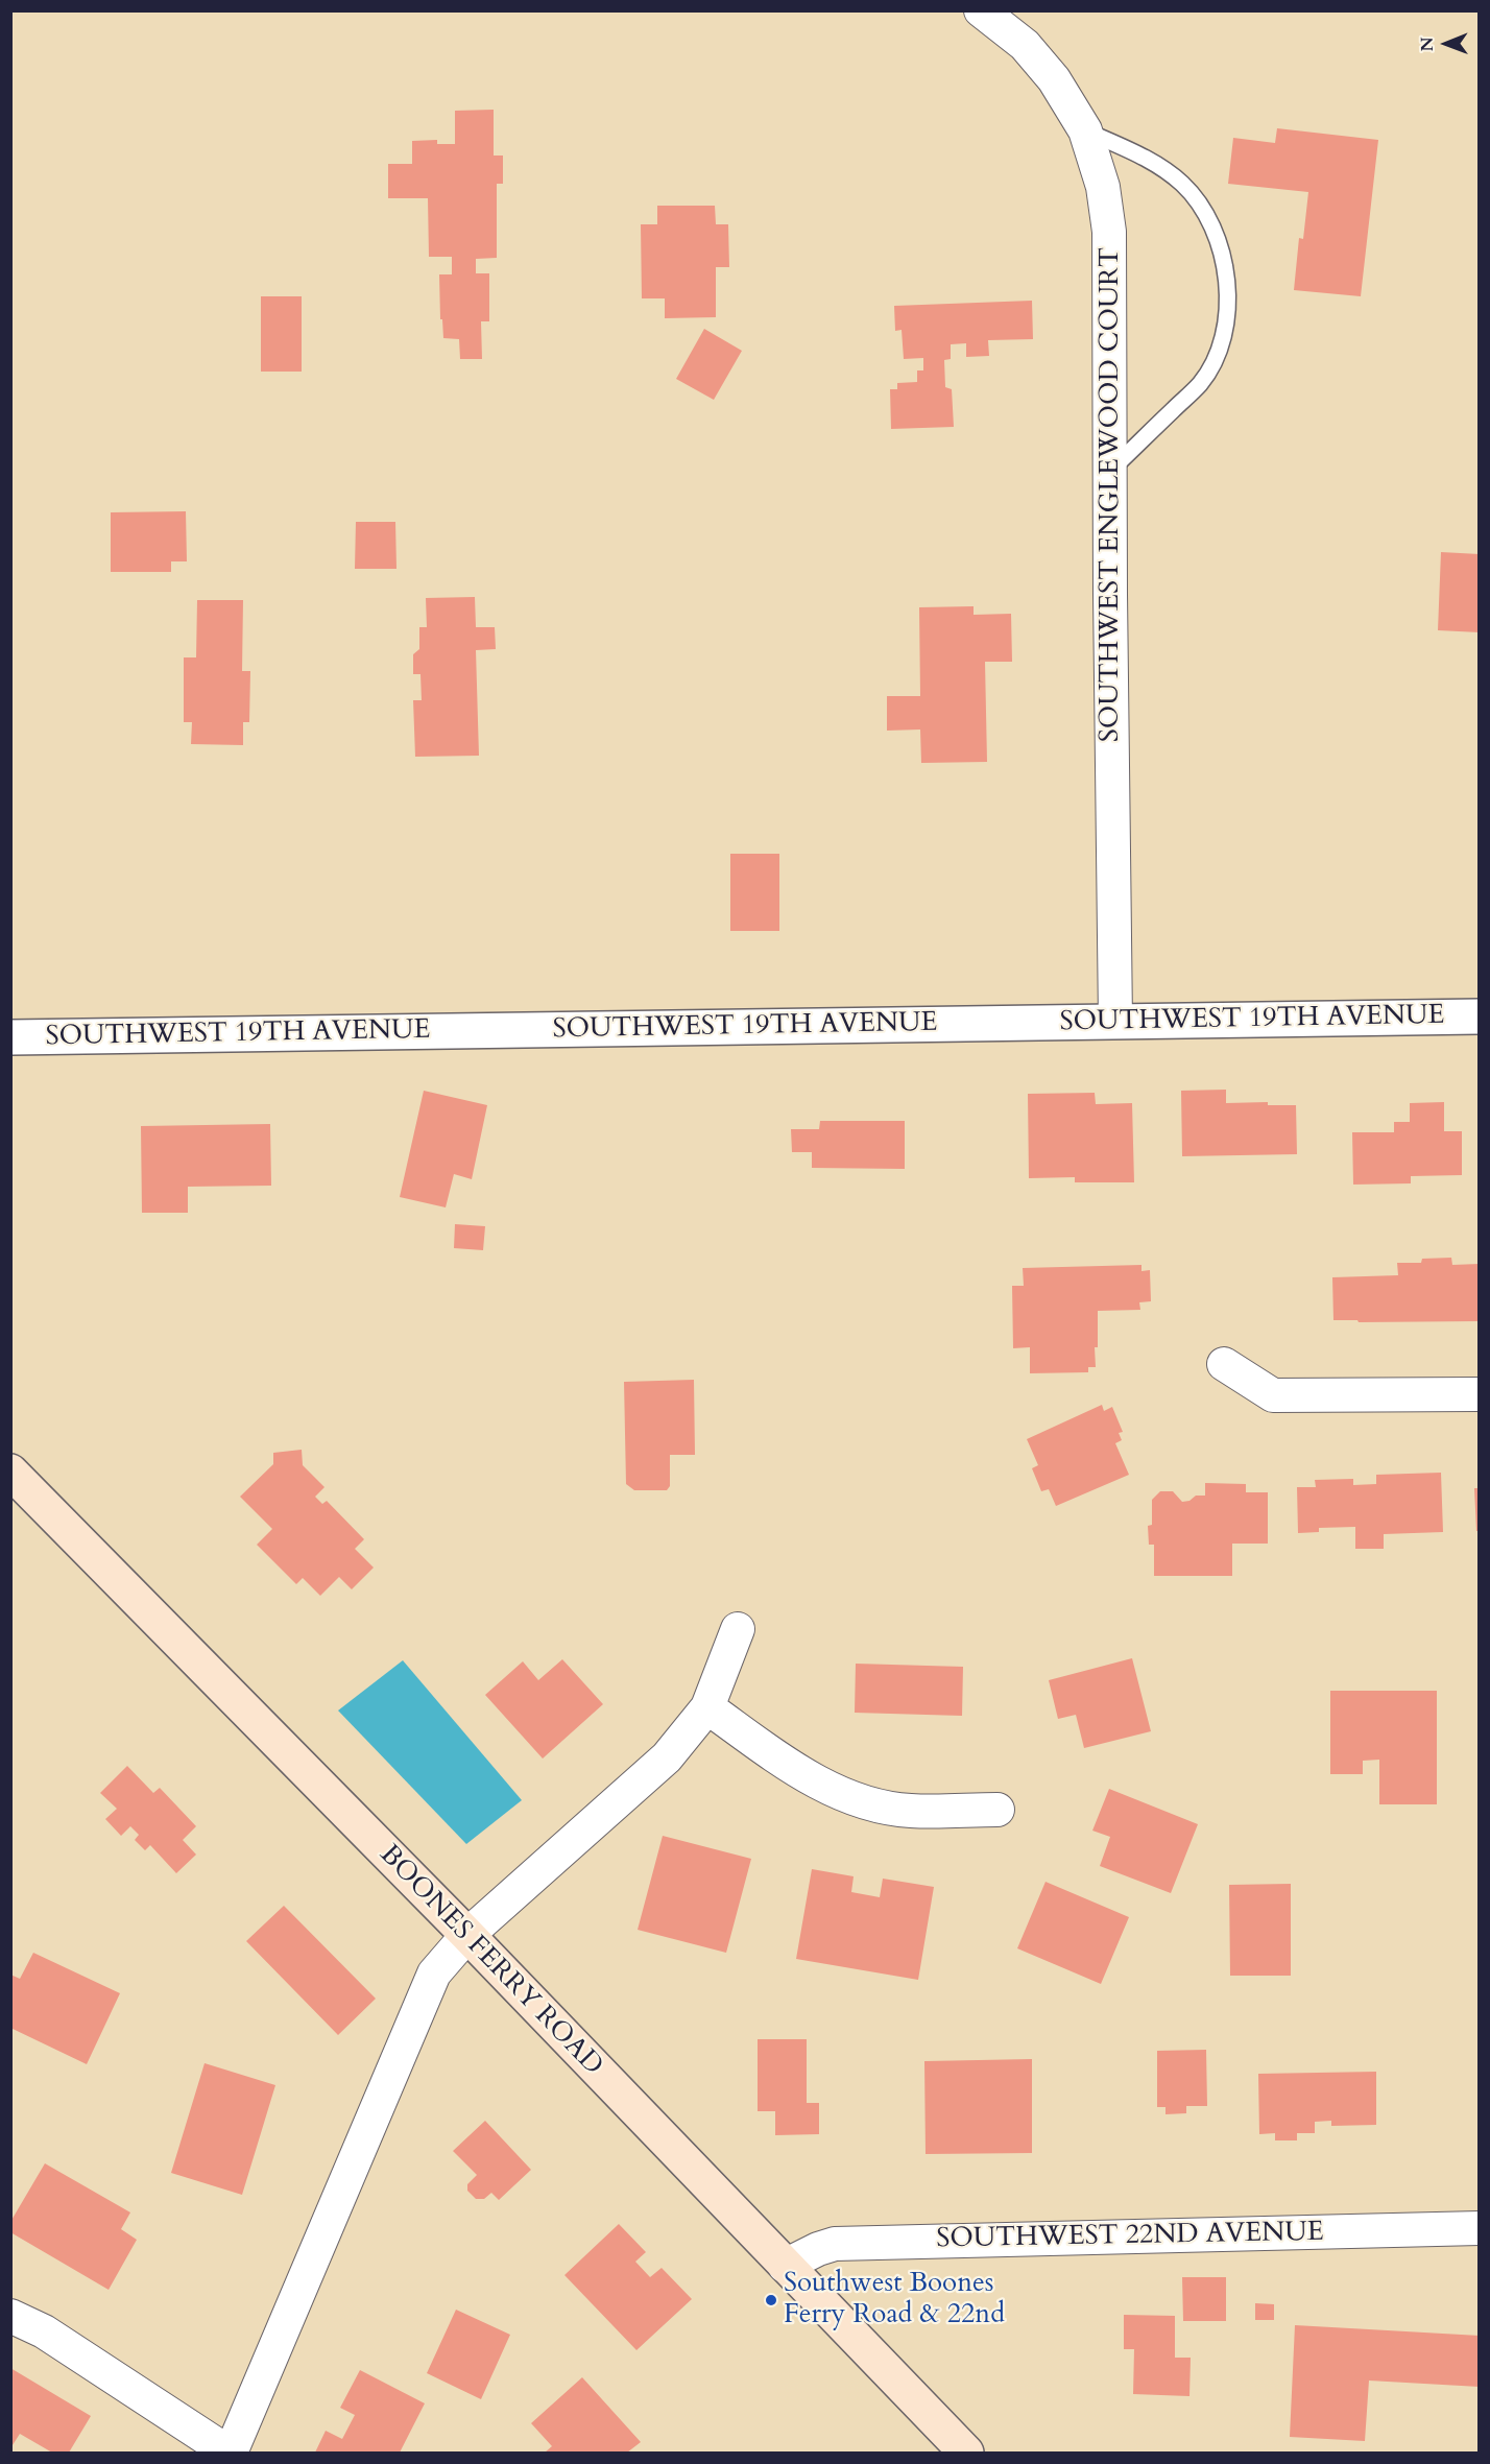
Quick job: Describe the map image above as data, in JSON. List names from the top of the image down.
{
  "streets": {
    "main road": ["BOONES FERRY ROAD"],
    "street": ["SOUTHWEST ENGLEWOOD COURT", "SOUTHWEST 19TH AVENUE", "SOUTHWEST 22ND AVENUE"]
  },
  "crossings": [
    ["SOUTHWEST ENGLEWOOD COURT", "SOUTHWEST 19TH AVENUE"],
    ["BOONES FERRY ROAD", "SOUTHWEST 22ND AVENUE"]
  ],
  "places": ["Southwest Boones Ferry Road & 22nd"],
  "north": "left"
}
